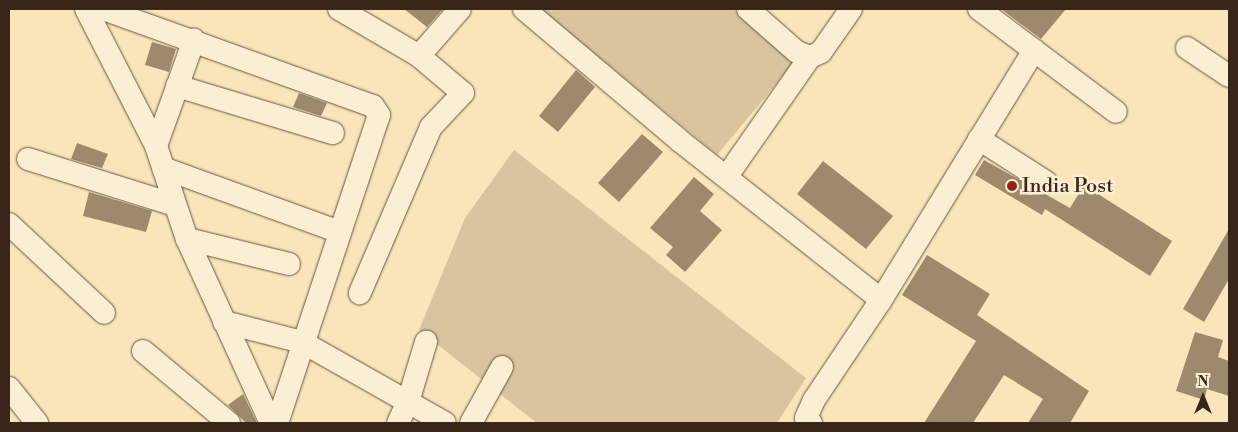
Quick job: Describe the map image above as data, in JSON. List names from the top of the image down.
{
  "places": ["India Post"],
  "north": "top"
}
